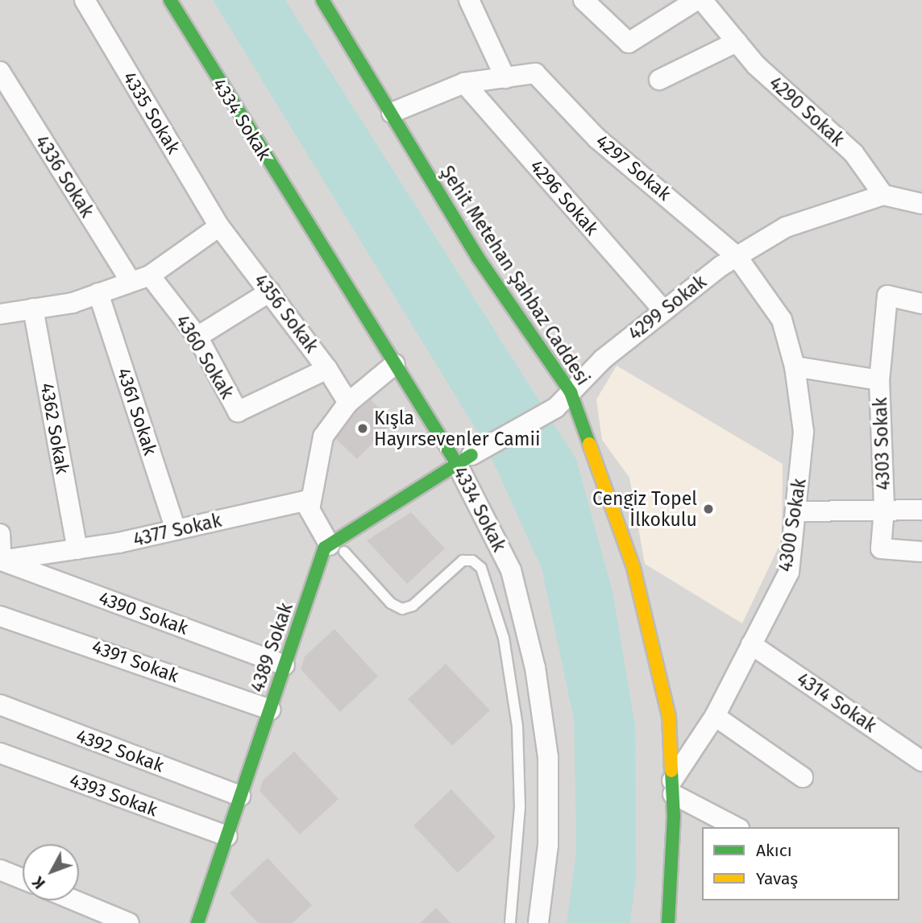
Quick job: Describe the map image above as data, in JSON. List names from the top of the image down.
{
  "streets": {
    "main road": ["4334 Sokak", "Şehit Metehan Şahbaz Caddesi", "4389 Sokak"],
    "street": [
      "4290 Sokak",
      "4335 Sokak",
      "4297 Sokak",
      "4336 Sokak",
      "4296 Sokak",
      "4299 Sokak",
      "4356 Sokak",
      "4360 Sokak",
      "4361 Sokak",
      "4362 Sokak",
      "4303 Sokak",
      "4300 Sokak",
      "4377 Sokak",
      "4390 Sokak",
      "4391 Sokak",
      "4314 Sokak",
      "4392 Sokak",
      "4393 Sokak"
    ]
  },
  "crossings": [
    ["4290 Sokak", "4299 Sokak"],
    ["4335 Sokak", "4356 Sokak"],
    ["4334 Sokak", "4299 Sokak"],
    ["4297 Sokak", "4299 Sokak"],
    ["4297 Sokak", "4300 Sokak"],
    ["4296 Sokak", "4299 Sokak"],
    ["Şehit Metehan Şahbaz Caddesi", "4299 Sokak"],
    ["Şehit Metehan Şahbaz Caddesi", "4300 Sokak"],
    ["4299 Sokak", "4300 Sokak"],
    ["4356 Sokak", "4360 Sokak"],
    ["4361 Sokak", "4377 Sokak"],
    ["4362 Sokak", "4377 Sokak"],
    ["4300 Sokak", "4314 Sokak"],
    ["4377 Sokak", "4390 Sokak"],
    ["4390 Sokak", "4389 Sokak"],
    ["4389 Sokak", "4391 Sokak"],
    ["4389 Sokak", "4392 Sokak"],
    ["4389 Sokak", "4393 Sokak"]
  ],
  "places": ["Kışla Hayırsevenler Camii", "Cengiz Topel İlkokulu"],
  "legend": ["Akıcı", "Yavaş"],
  "north": "bottom left"
}
